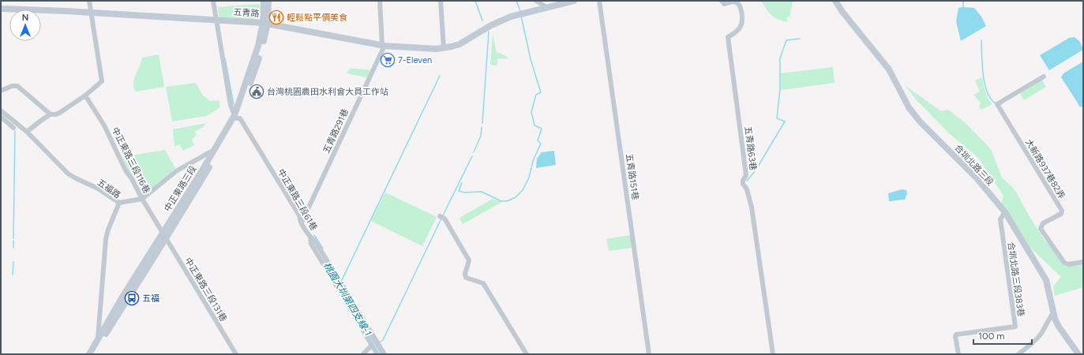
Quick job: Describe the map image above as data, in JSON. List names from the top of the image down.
{
  "streets": {
    "street": [
      "五青路",
      "五青路291巷",
      "五青路63巷",
      "中正東路三段116巷",
      "合圳北路三段",
      "大新路937巷82弄",
      "五青路151巷",
      "五福路",
      "中正東路三段",
      "中正東路三段61巷",
      "合圳北路三段383巷",
      "中正東路三段131巷"
    ]
  },
  "crossings": [
    ["五青路", "五青路291巷"],
    ["五青路", "中正東路三段"],
    ["五青路291巷", "中正東路三段61巷"],
    ["中正東路三段116巷", "中正東路三段"],
    ["中正東路三段116巷", "中正東路三段131巷"],
    ["合圳北路三段", "合圳北路三段383巷"],
    ["五福路", "中正東路三段"],
    ["中正東路三段", "中正東路三段61巷"],
    ["中正東路三段", "中正東路三段131巷"]
  ],
  "water": ["桃園大圳第四支線-1"],
  "places": {
    "restaurant": ["輕鬆點平價美食"],
    "supermarket": ["7-Eleven"],
    "public building": ["台灣桃園農田水利會大員工作站"],
    "bus stop": ["五福"]
  },
  "scale_bar": "100 m",
  "north": "top"
}
